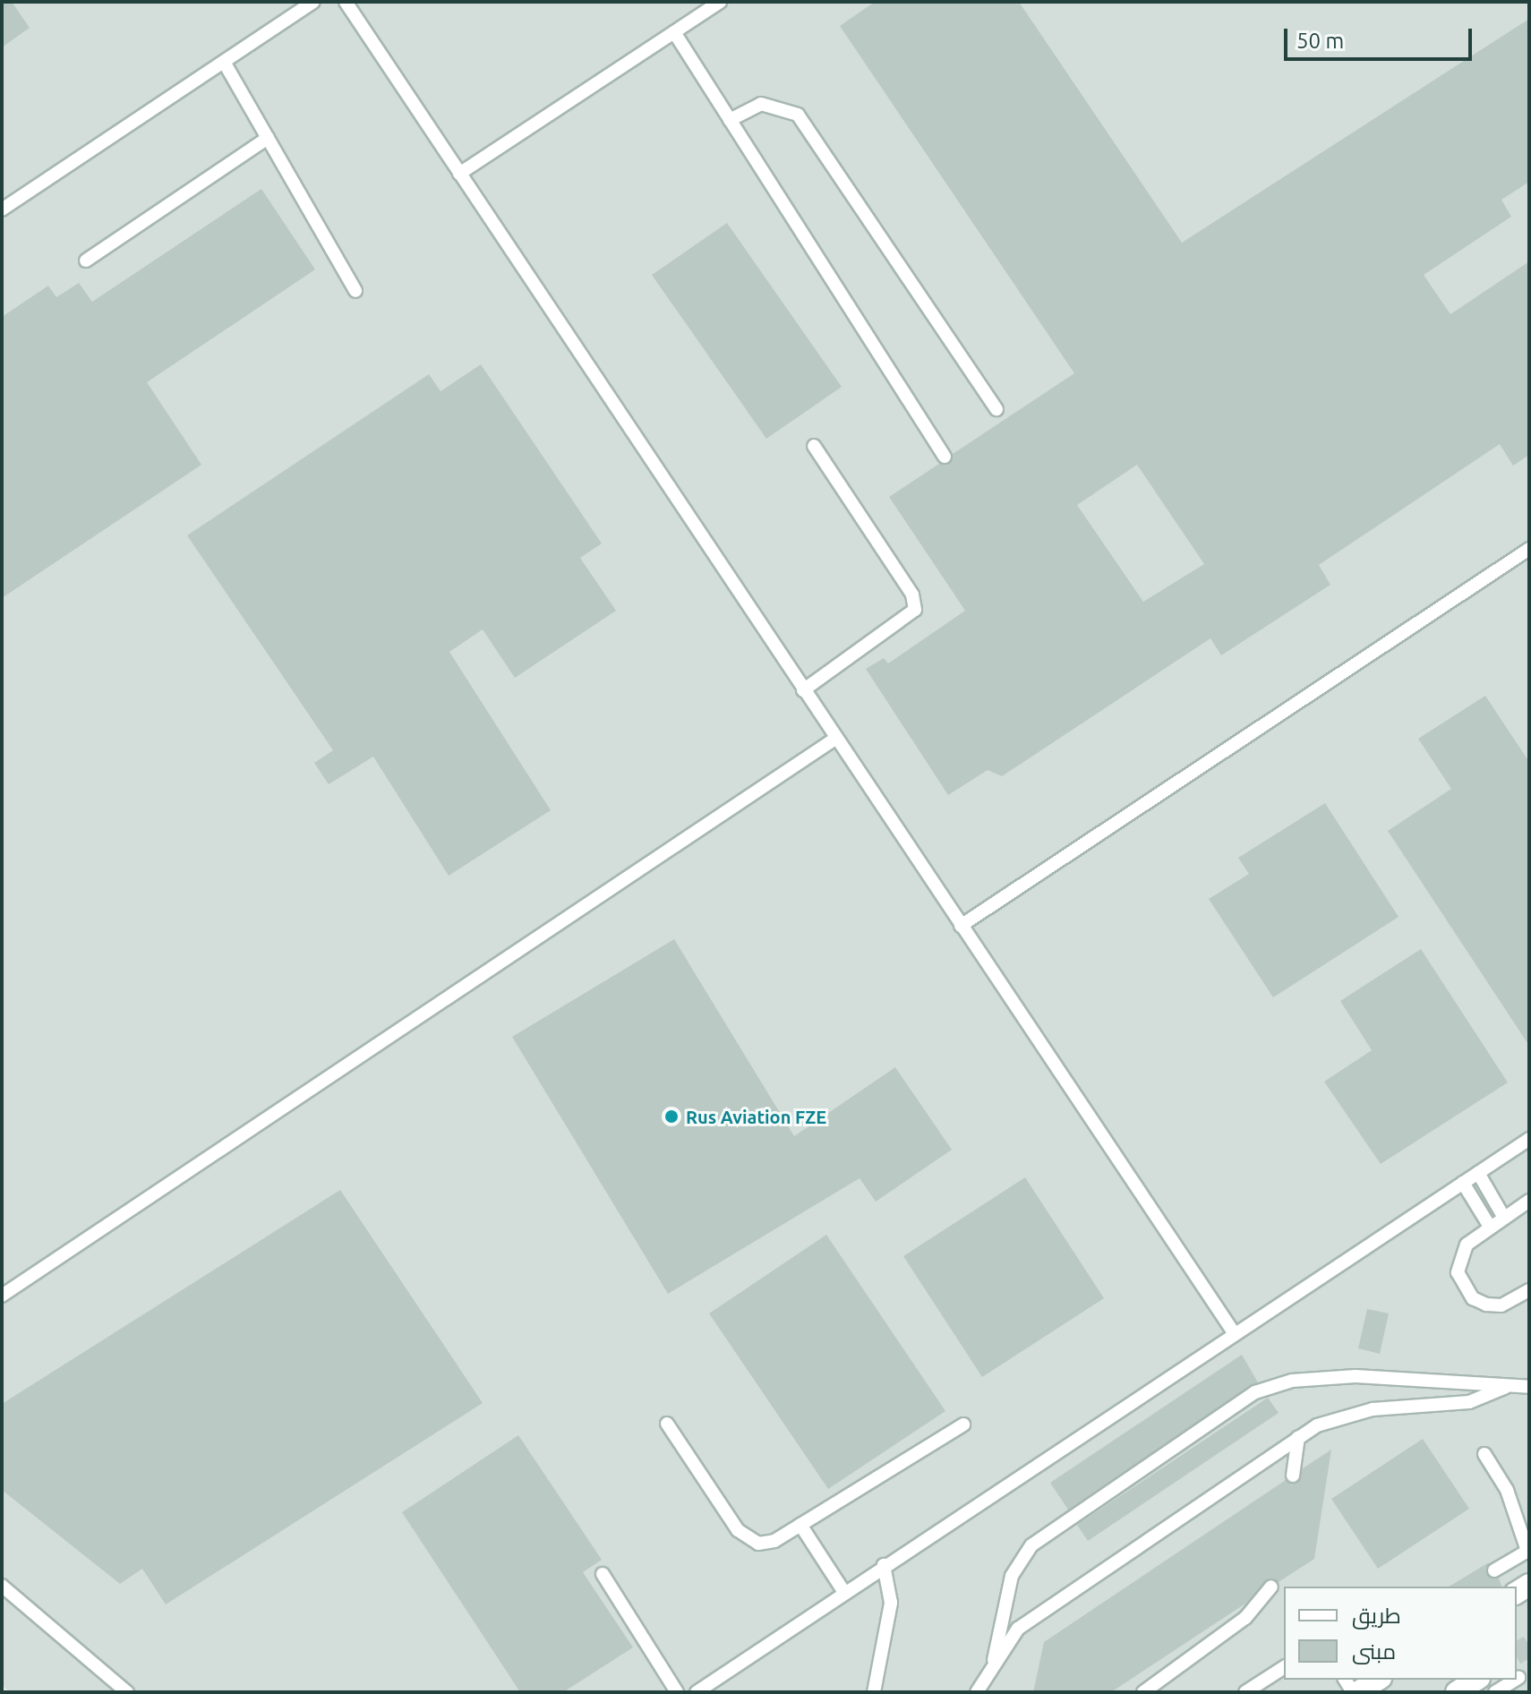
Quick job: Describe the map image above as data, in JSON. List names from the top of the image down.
{
  "places": ["Rus Aviation FZE"],
  "legend": ["طريق", "مبنى"],
  "scale_bar": "50 m"
}
